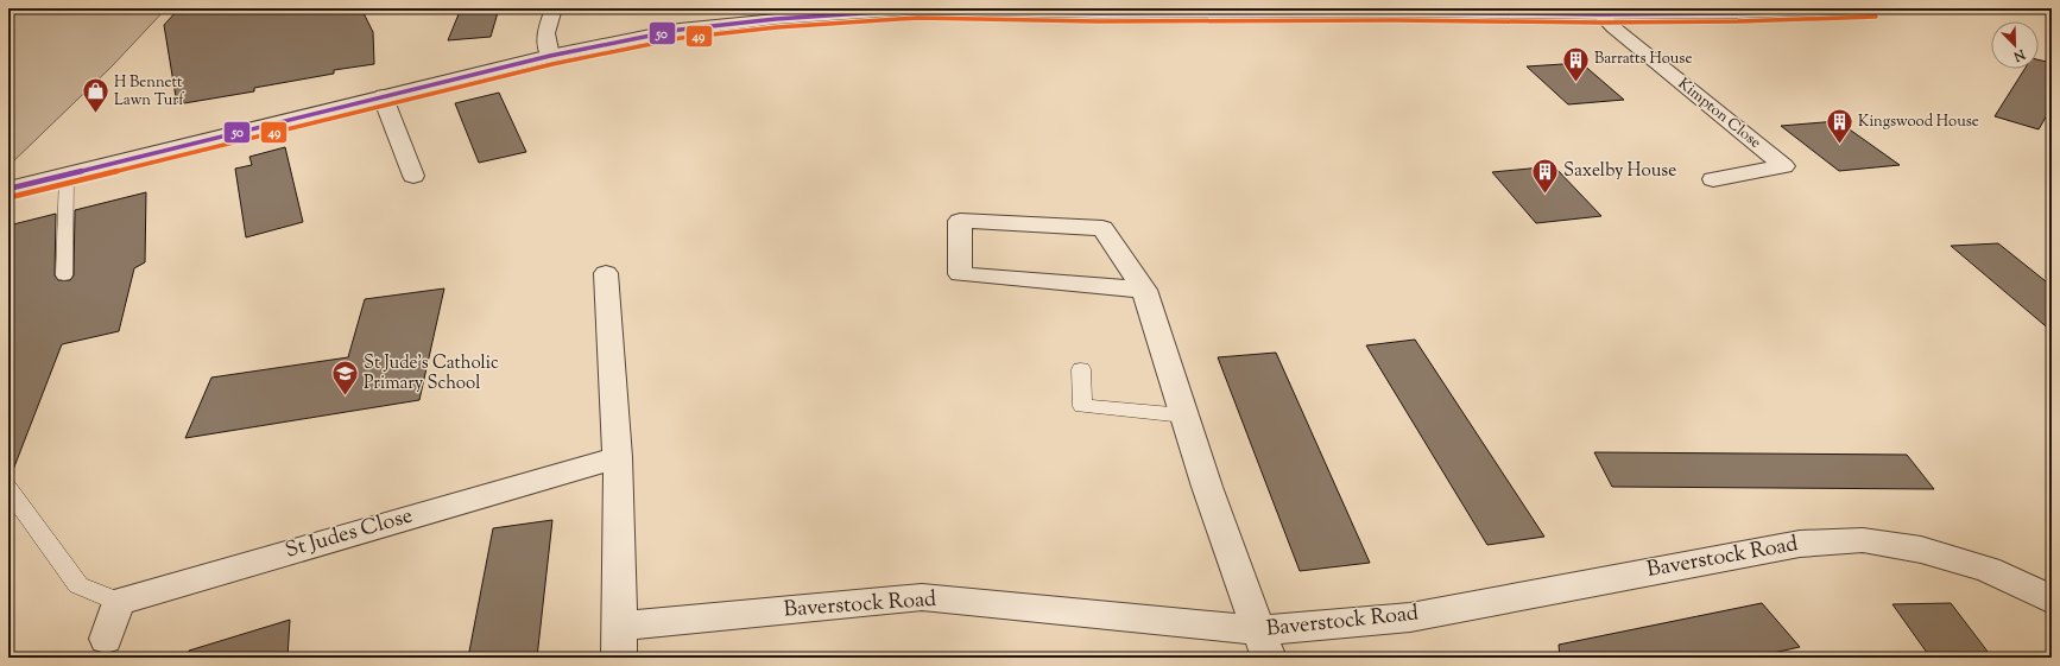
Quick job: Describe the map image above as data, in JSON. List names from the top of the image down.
{
  "streets": {
    "street": ["Kimpton Close", "St Judes Close", "Baverstock Road"]
  },
  "places": {
    "building": ["Barratts House", "Kingswood House", "Saxelby House"],
    "shop": ["H Bennett Lawn Turf"],
    "school or university": ["St Jude's Catholic Primary School"]
  },
  "lines": ["transit line 50", "transit line 49"],
  "north": "bottom right"
}
